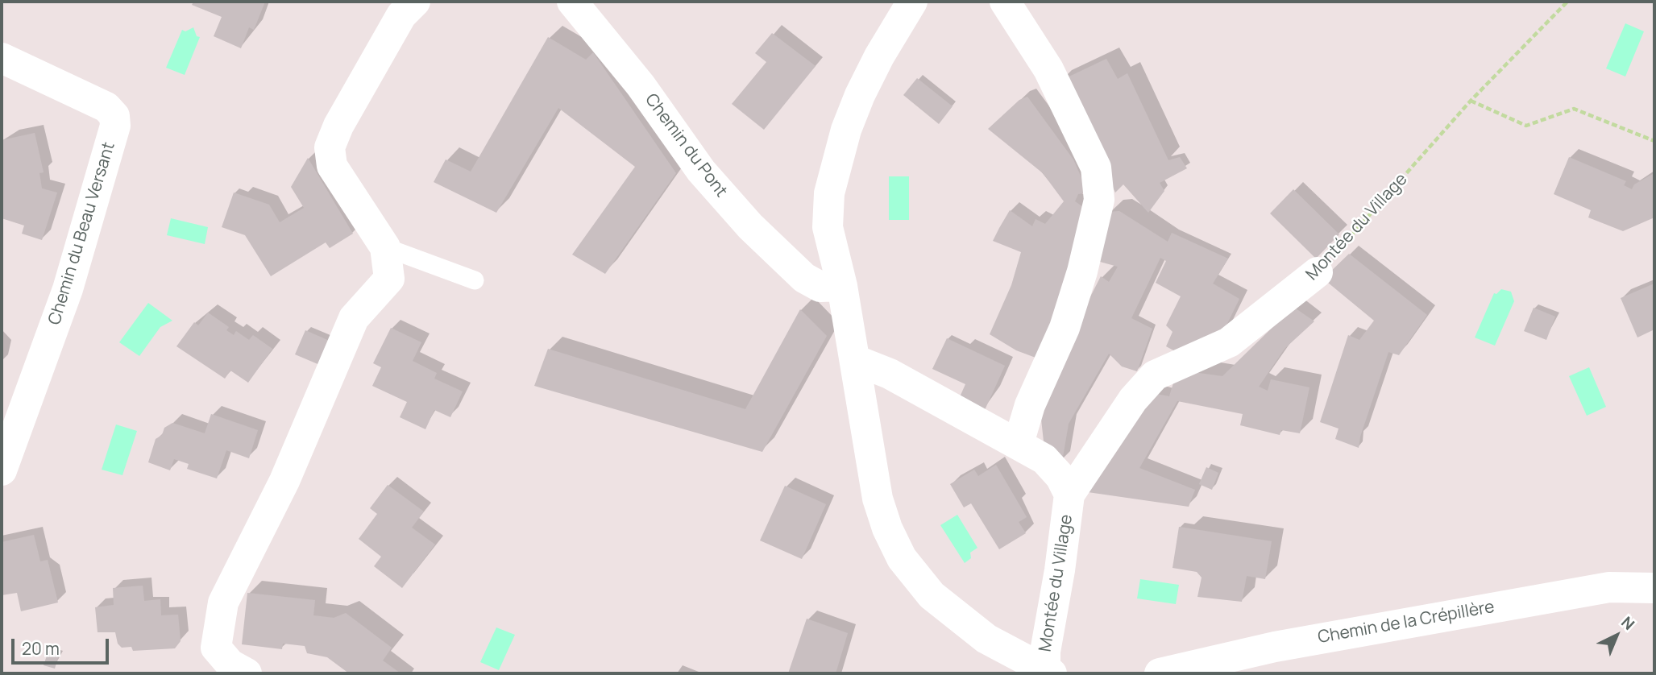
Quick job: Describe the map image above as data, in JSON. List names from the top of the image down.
{
  "streets": {
    "street": [
      "Chemin du Pont",
      "Montée du Village",
      "Chemin du Beau Versant",
      "Chemin de la Crépillère"
    ]
  },
  "scale_bar": "20 m",
  "north": "top right"
}
